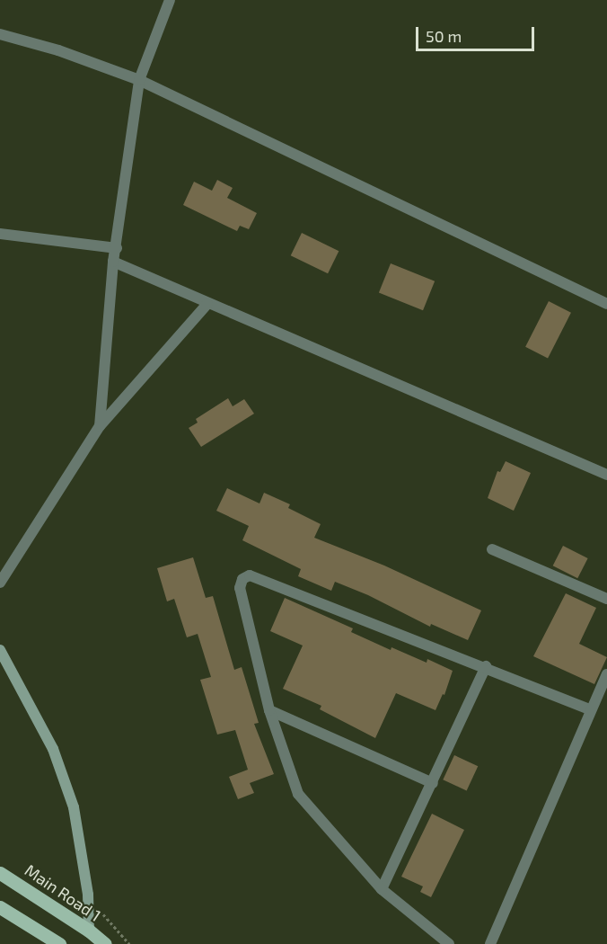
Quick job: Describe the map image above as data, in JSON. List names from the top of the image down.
{
  "streets": {
    "main road": ["Main Road 1"]
  },
  "scale_bar": "50 m"
}
